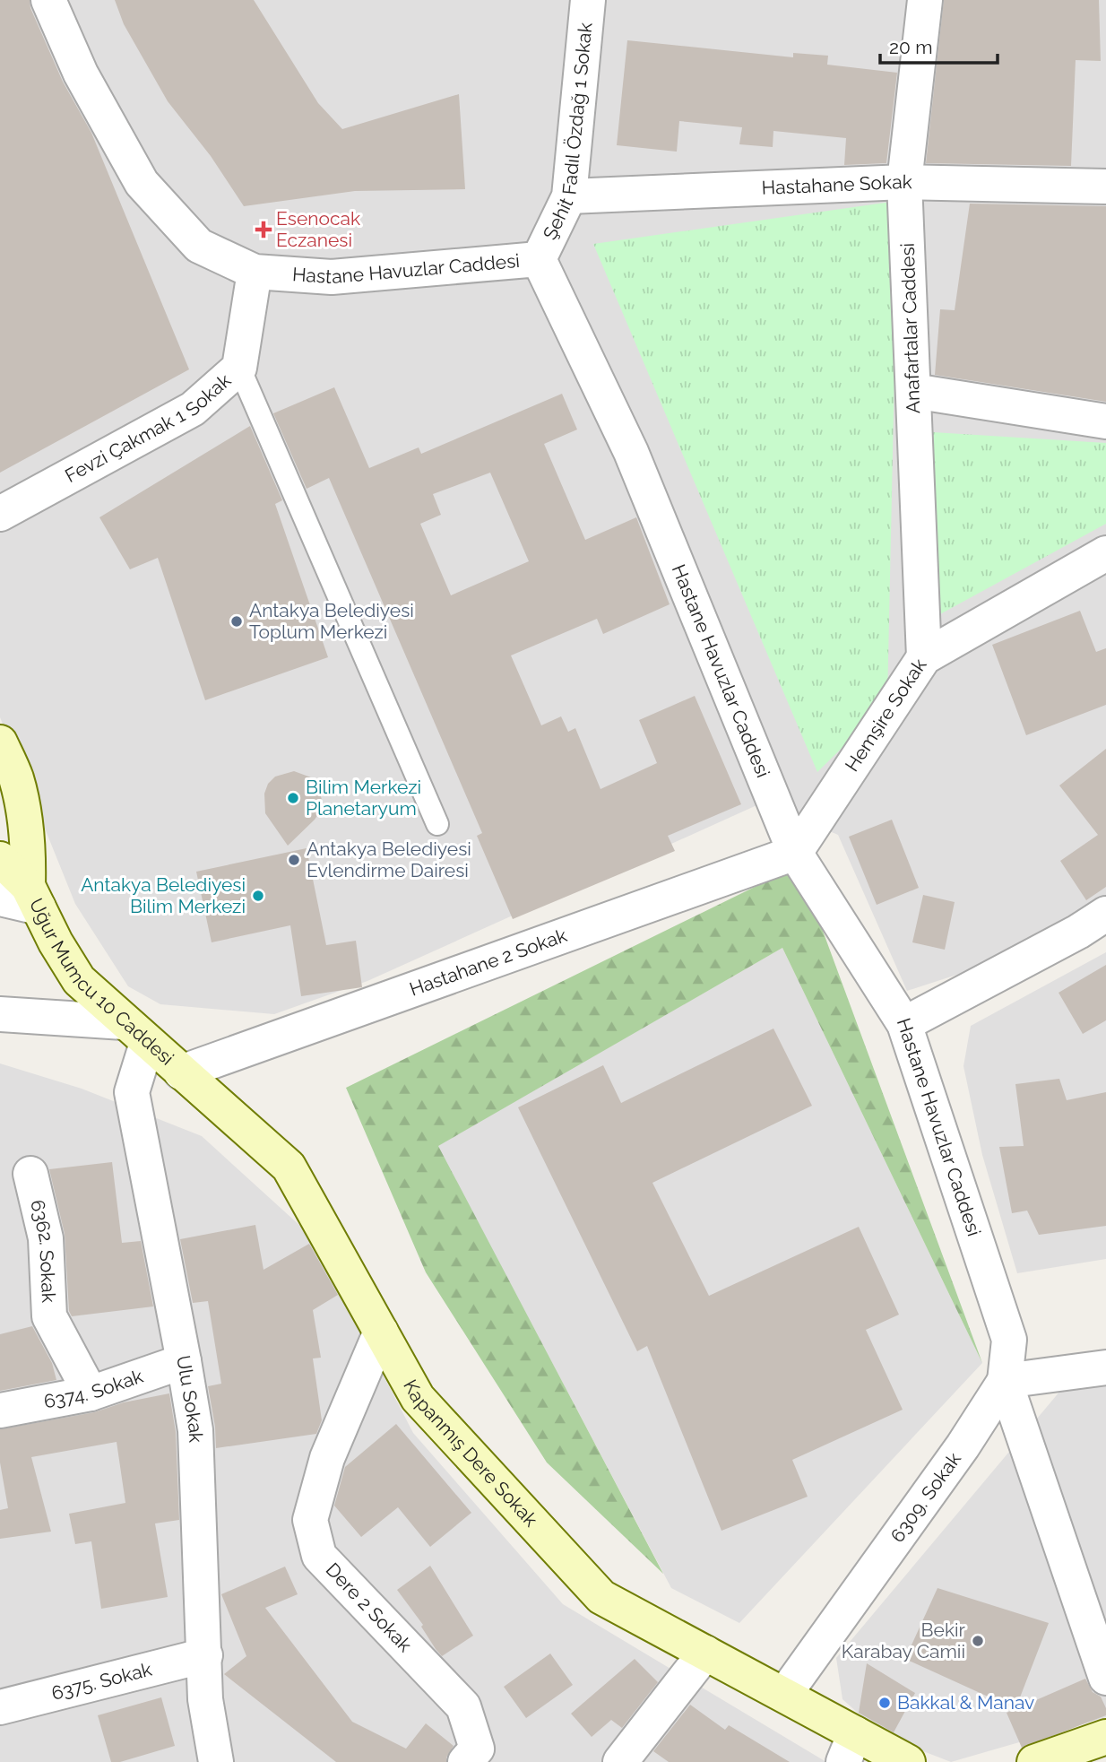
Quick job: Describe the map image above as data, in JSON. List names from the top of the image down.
{
  "streets": {
    "street": [
      "Şehit Fadıl Özdağ 1 Sokak",
      "Hastahane Sokak",
      "Hastane Havuzlar Caddesi",
      "Anafartalar Caddesi",
      "Fevzi Çakmak 1 Sokak",
      "Hemşire Sokak",
      "Hastahane 2 Sokak",
      "Uğur Mumcu 10 Caddesi",
      "6362. Sokak",
      "6374. Sokak",
      "Ulu Sokak",
      "Kapanmış Dere Sokak",
      "6309. Sokak",
      "Dere 2 Sokak",
      "6375. Sokak"
    ]
  },
  "crossings": [
    ["Şehit Fadıl Özdağ 1 Sokak", "Hastahane Sokak"],
    ["Şehit Fadıl Özdağ 1 Sokak", "Hastane Havuzlar Caddesi"],
    ["Hastahane Sokak", "Anafartalar Caddesi"],
    ["Hastane Havuzlar Caddesi", "Fevzi Çakmak 1 Sokak"],
    ["Hastane Havuzlar Caddesi", "Hemşire Sokak"],
    ["Hastane Havuzlar Caddesi", "Hastahane 2 Sokak"],
    ["Hastane Havuzlar Caddesi", "6309. Sokak"],
    ["Anafartalar Caddesi", "Hemşire Sokak"],
    ["Hemşire Sokak", "Hastahane 2 Sokak"],
    ["Hastahane 2 Sokak", "Uğur Mumcu 10 Caddesi"],
    ["Hastahane 2 Sokak", "Kapanmış Dere Sokak"],
    ["Uğur Mumcu 10 Caddesi", "Ulu Sokak"],
    ["Uğur Mumcu 10 Caddesi", "Kapanmış Dere Sokak"],
    ["6362. Sokak", "6374. Sokak"],
    ["6374. Sokak", "Ulu Sokak"],
    ["Ulu Sokak", "6375. Sokak"],
    ["Kapanmış Dere Sokak", "6309. Sokak"],
    ["Kapanmış Dere Sokak", "Dere 2 Sokak"]
  ],
  "places": {
    "health": ["Esenocak Eczanesi"],
    "other": [
      "Antakya Belediyesi Toplum Merkezi",
      "Bilim Merkezi Planetaryum",
      "Antakya Belediyesi Evlendirme Dairesi",
      "Antakya Belediyesi Bilim Merkezi",
      "Bekir Karabay Camii",
      "Bakkal & Manav"
    ]
  },
  "scale_bar": "20 m"
}
